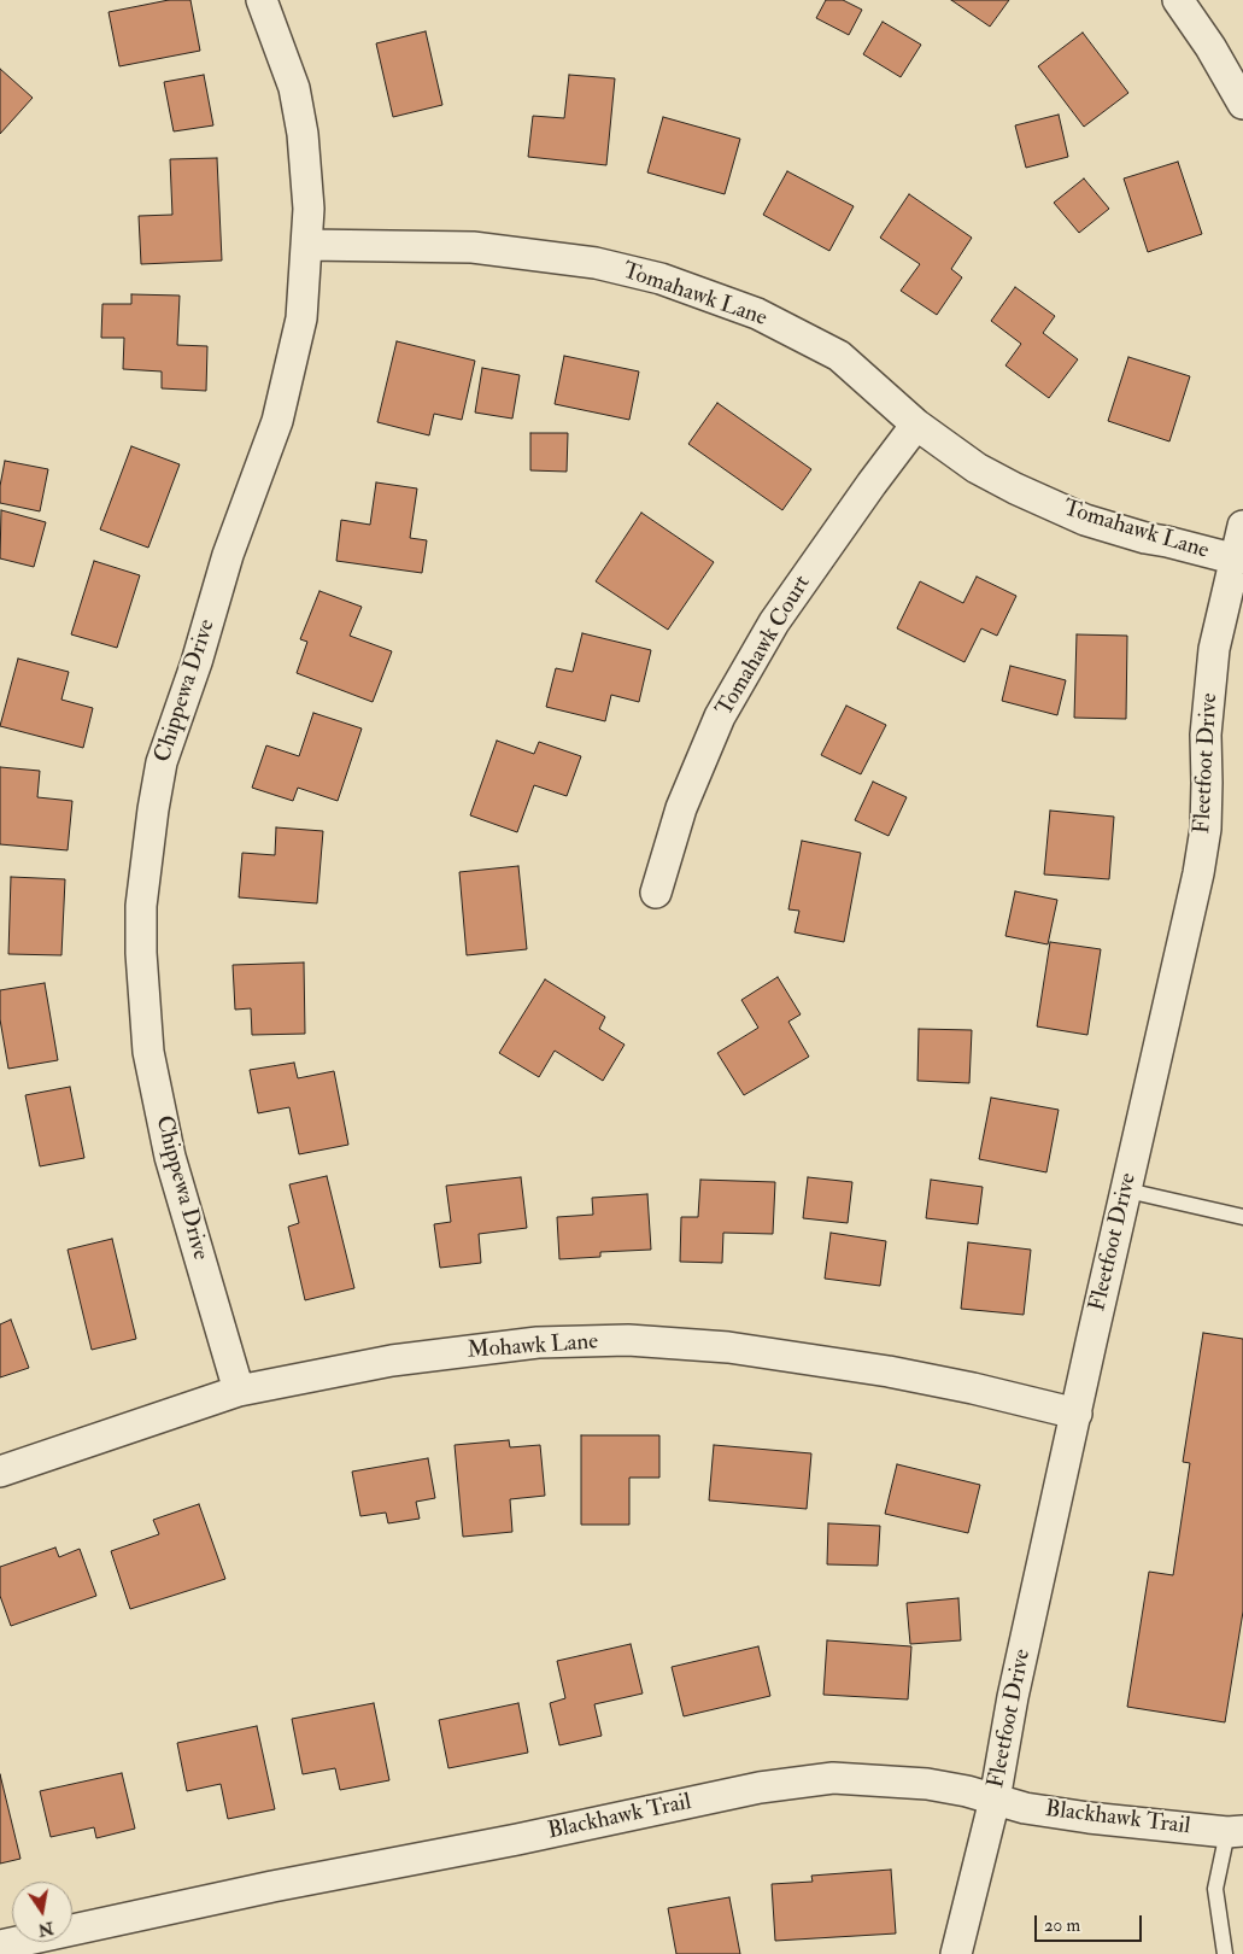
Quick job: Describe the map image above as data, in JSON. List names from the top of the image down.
{
  "streets": {
    "street": [
      "Tomahawk Lane",
      "Tomahawk Court",
      "Chippewa Drive",
      "Fleetfoot Drive",
      "Mohawk Lane",
      "Blackhawk Trail"
    ]
  },
  "crossings": [
    ["Tomahawk Lane", "Tomahawk Court"],
    ["Tomahawk Lane", "Chippewa Drive"],
    ["Tomahawk Lane", "Fleetfoot Drive"],
    ["Chippewa Drive", "Mohawk Lane"],
    ["Fleetfoot Drive", "Mohawk Lane"],
    ["Fleetfoot Drive", "Blackhawk Trail"]
  ],
  "scale_bar": "20 m",
  "north": "bottom"
}
